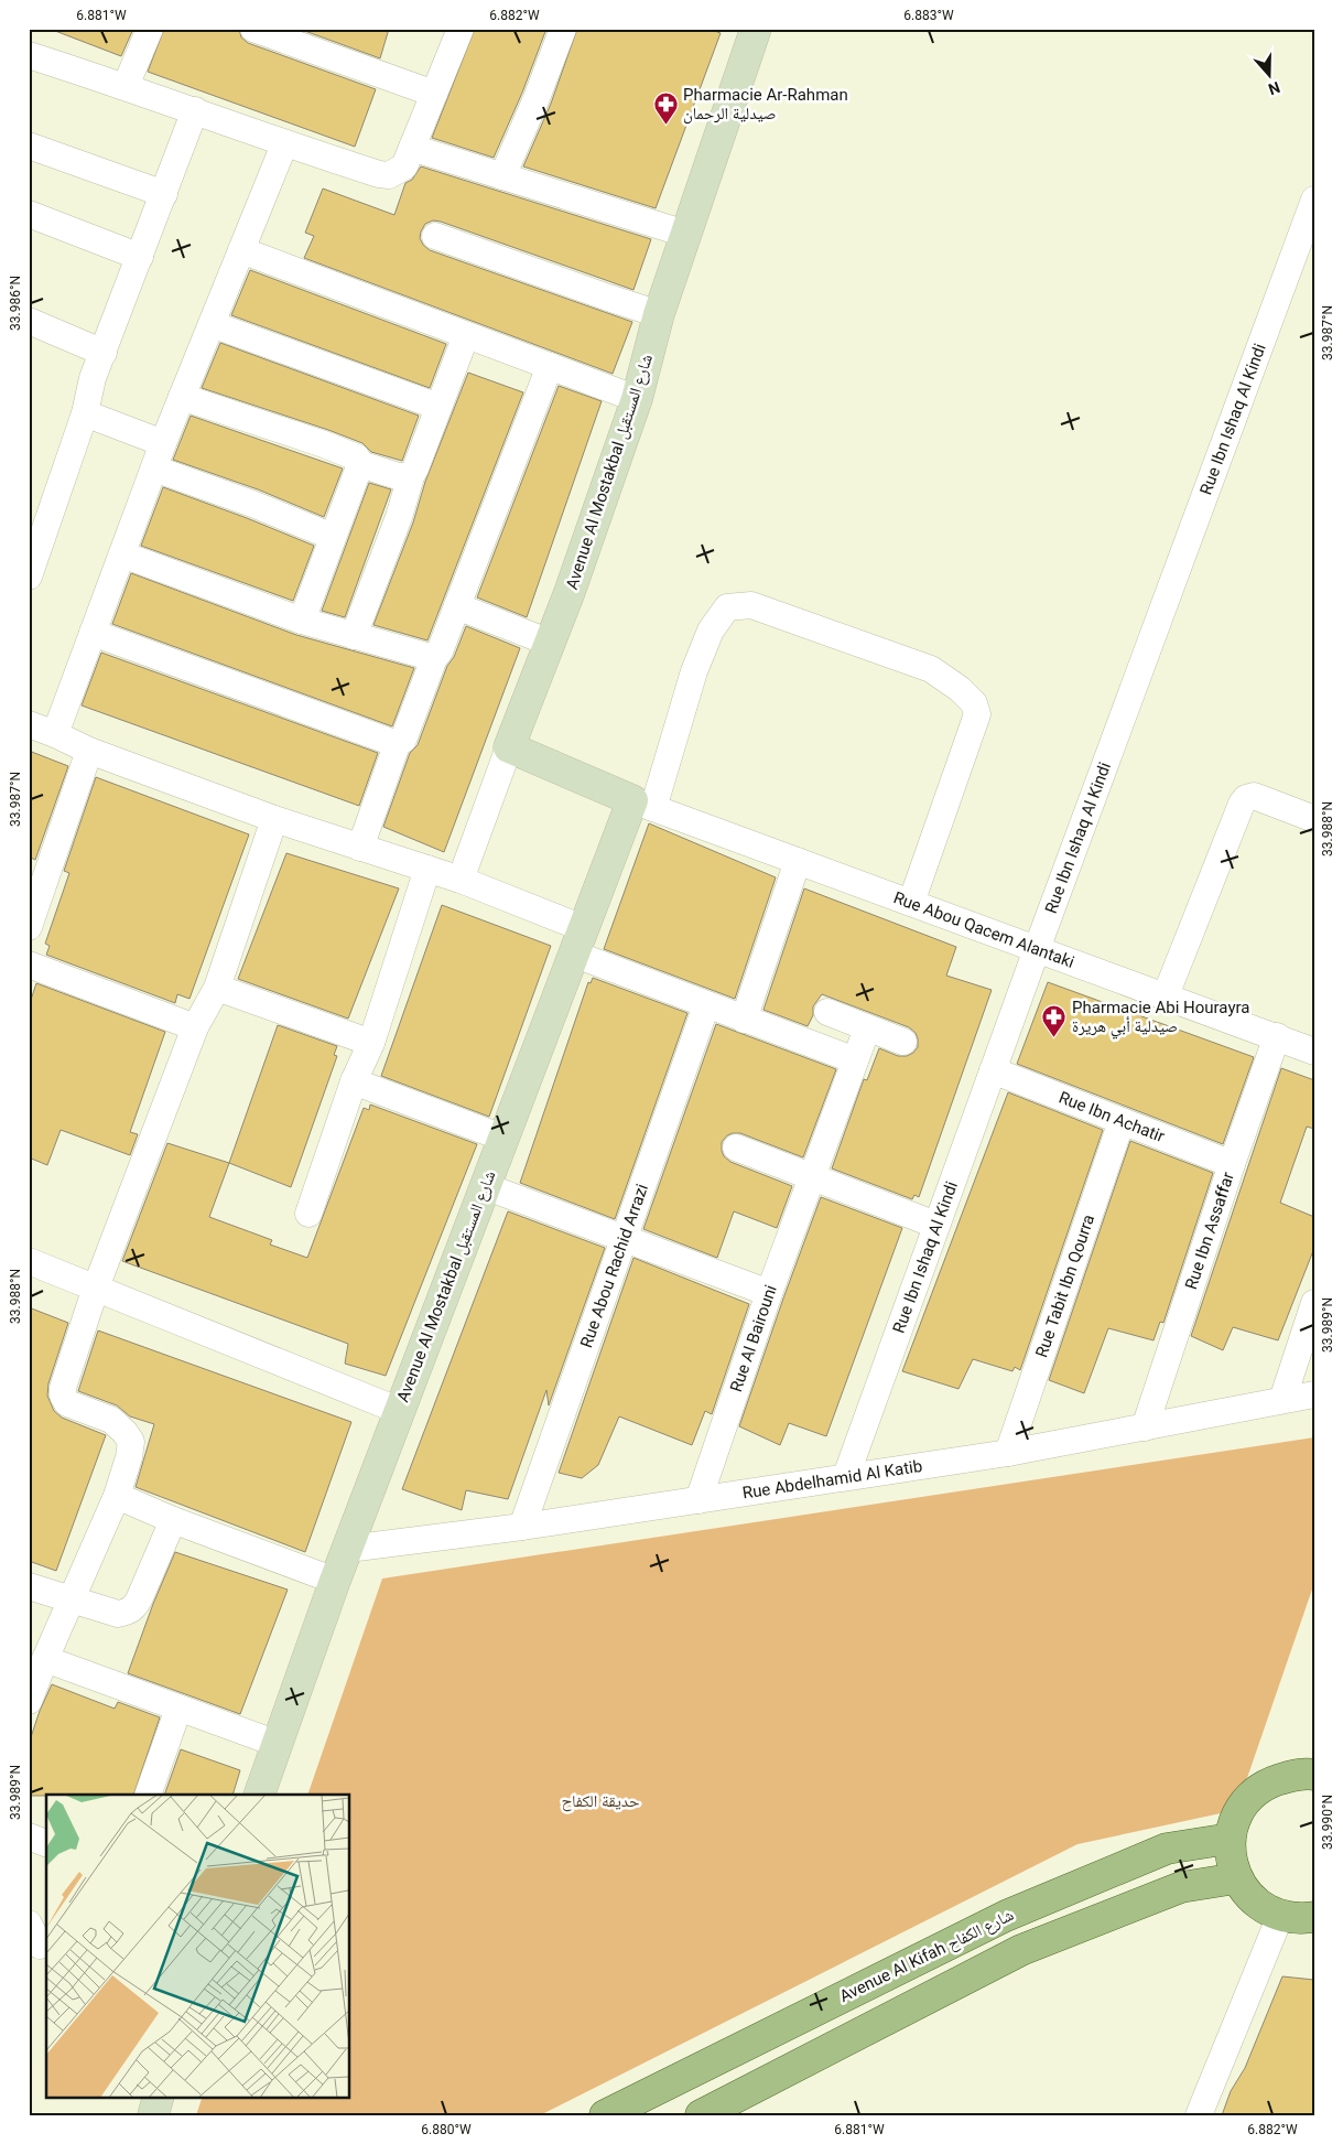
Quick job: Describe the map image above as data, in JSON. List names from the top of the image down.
{
  "streets": {
    "main road": ["Avenue Al Kifah شارع الكفاح"],
    "street": [
      "Rue Ibn Ishaq Al Kindi",
      "Avenue Al Mostakbal شارع المستقبل",
      "Rue Abou Qacem Alantaki",
      "Rue Ibn Achatir",
      "Rue Ibn Assaffar",
      "Rue Abou Rachid Arrazi",
      "Rue Tabit Ibn Qourra",
      "Rue Al Bairouni",
      "Rue Abdelhamid Al Katib"
    ]
  },
  "crossings": [
    ["Rue Ibn Ishaq Al Kindi", "Rue Abou Qacem Alantaki"],
    ["Rue Ibn Ishaq Al Kindi", "Rue Ibn Achatir"],
    ["Rue Ibn Ishaq Al Kindi", "Rue Abdelhamid Al Katib"],
    ["Avenue Al Mostakbal شارع المستقبل", "Rue Abou Qacem Alantaki"],
    ["Avenue Al Mostakbal شارع المستقبل", "Rue Abdelhamid Al Katib"],
    ["Rue Abou Qacem Alantaki", "Rue Ibn Assaffar"],
    ["Rue Ibn Achatir", "Rue Ibn Assaffar"],
    ["Rue Ibn Achatir", "Rue Tabit Ibn Qourra"],
    ["Rue Ibn Assaffar", "Rue Abdelhamid Al Katib"],
    ["Rue Abou Rachid Arrazi", "Rue Abdelhamid Al Katib"],
    ["Rue Tabit Ibn Qourra", "Rue Abdelhamid Al Katib"],
    ["Rue Al Bairouni", "Rue Abdelhamid Al Katib"]
  ],
  "parks": ["حديقة الكفاح"],
  "places": {
    "pharmacy": ["Pharmacie Ar-Rahman صيدلية الرحمان", "Pharmacie Abi Hourayra صيدلية أبي هريرة"]
  },
  "north": "bottom",
  "coordinates": [
    "6.881°W",
    "6.882°W",
    "6.883°W",
    "33.986°N",
    "33.987°N",
    "33.988°N",
    "33.989°N",
    "33.990°N",
    "6.880°W"
  ]
}
